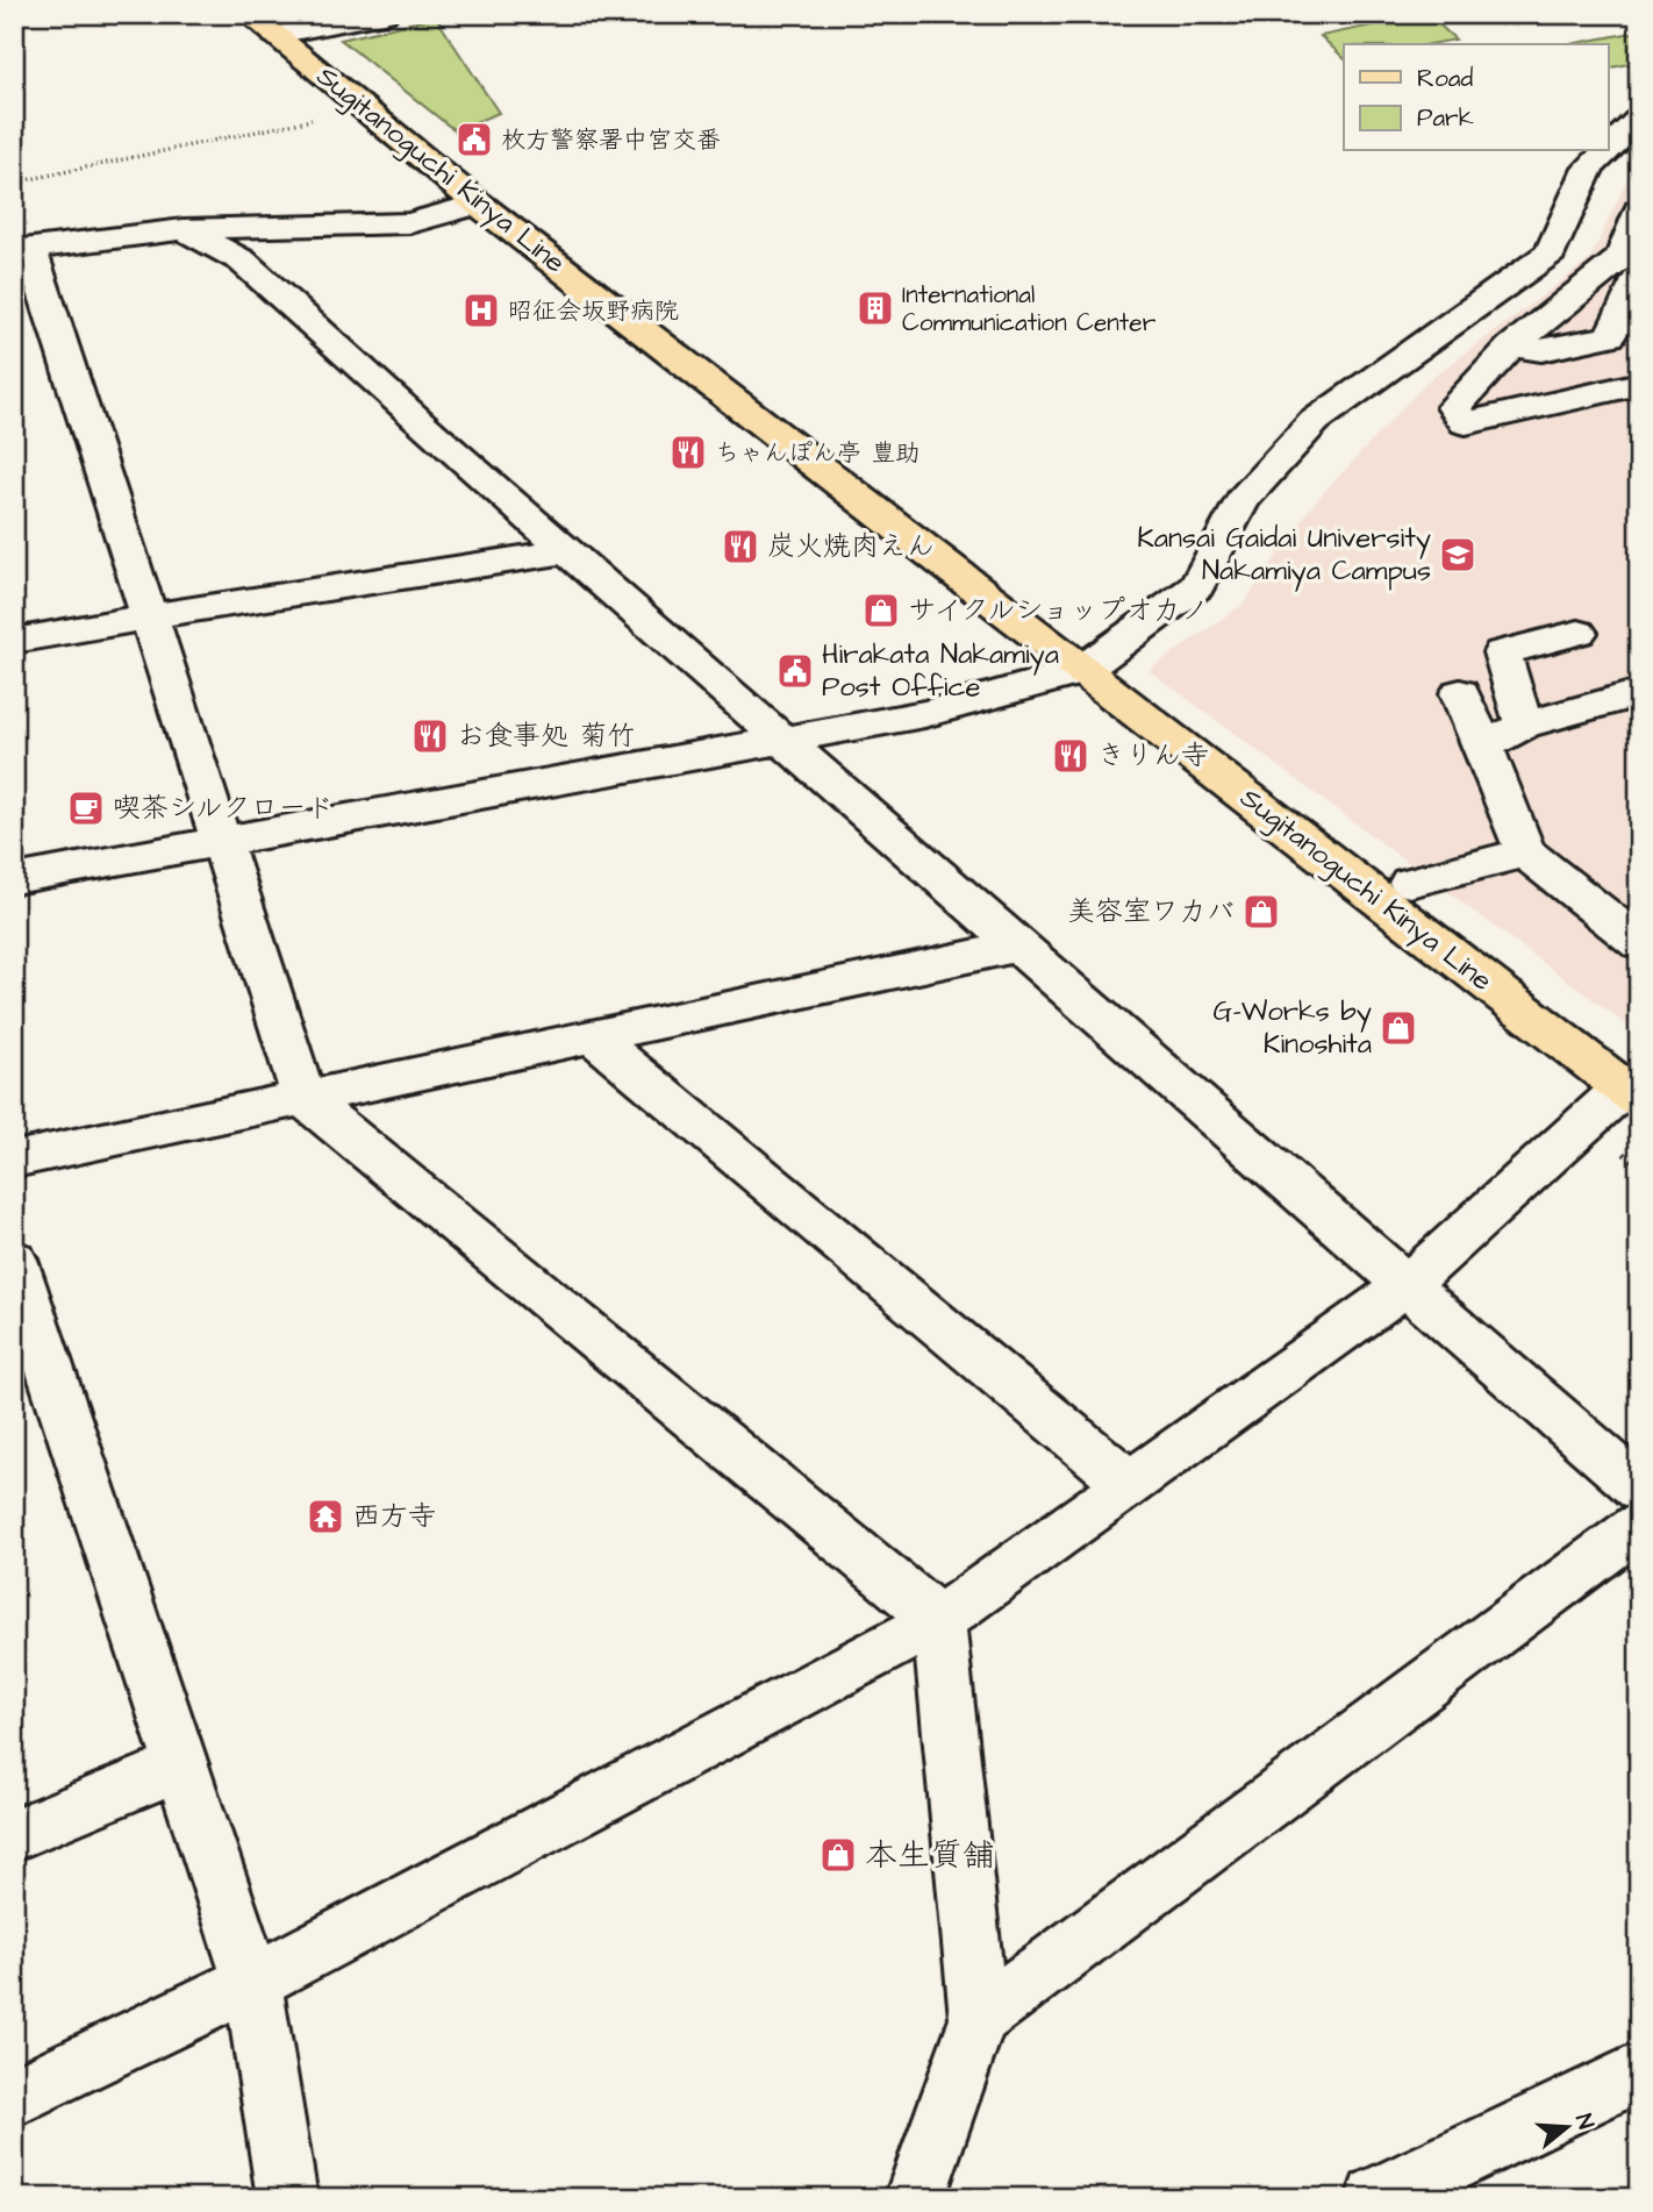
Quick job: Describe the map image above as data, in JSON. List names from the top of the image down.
{
  "streets": {
    "main road": ["Sugitanoguchi Kinya Line"]
  },
  "places": {
    "public building": ["枚方警察署中宮交番", "Hirakata Nakamiya Post Office"],
    "building": ["International Communication Center"],
    "hospital": ["昭征会坂野病院"],
    "restaurant": [
      "ちゃんぽん亭 豊助",
      "炭火焼肉えん",
      "お食事処 菊竹",
      "きりん寺"
    ],
    "school or university": ["Kansai Gaidai University Nakamiya Campus"],
    "shop": [
      "サイクルショップオカノ",
      "美容室ワカバ",
      "G-Works by Kinoshita",
      "本生質舗"
    ],
    "cafe": ["喫茶シルクロード"],
    "temple": ["西方寺"]
  },
  "legend": ["Road", "Park"],
  "north": "right"
}
